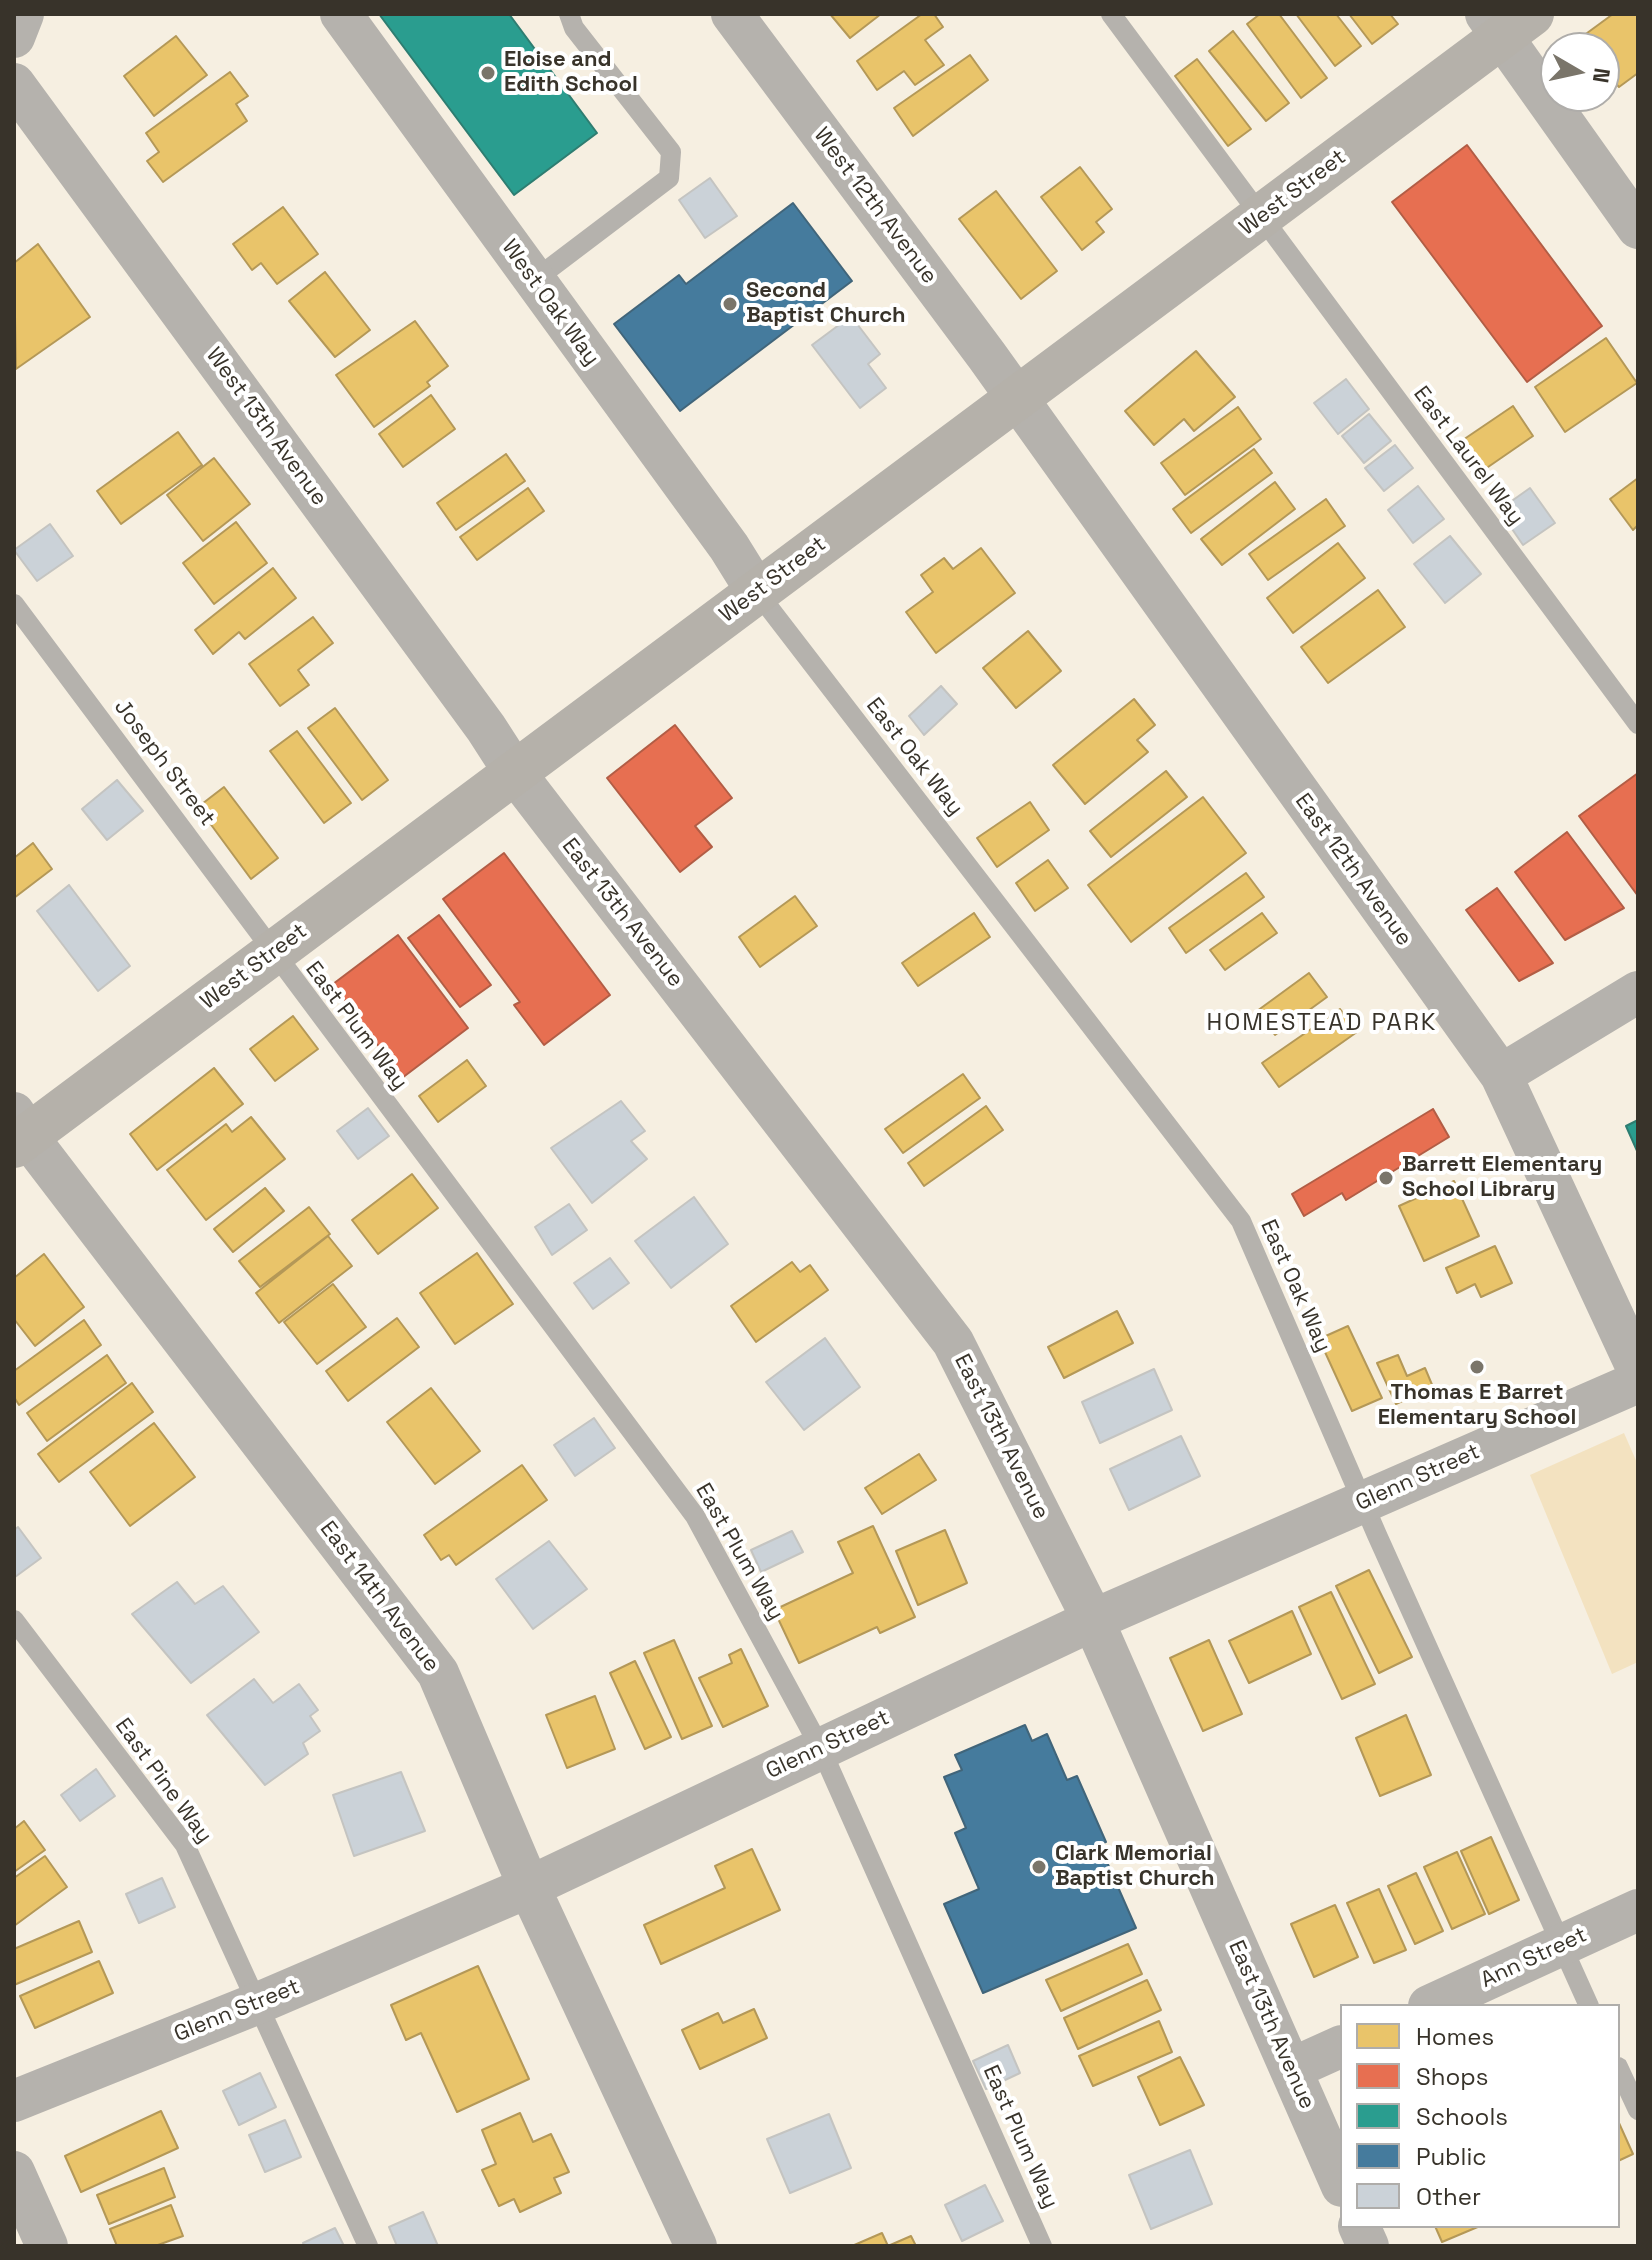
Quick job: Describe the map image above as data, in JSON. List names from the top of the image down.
{
  "streets": {
    "main road": ["West Street"],
    "street": [
      "West 12th Avenue",
      "West Oak Way",
      "West 13th Avenue",
      "East 12th Avenue",
      "East 13th Avenue",
      "Glenn Street",
      "East 14th Avenue",
      "Ann Street"
    ],
    "lane": [
      "East Laurel Way",
      "East Oak Way",
      "Joseph Street",
      "East Plum Way",
      "East Pine Way"
    ]
  },
  "crossings": [
    ["West Street", "West 12th Avenue"],
    ["West Street", "West Oak Way"],
    ["West Street", "West 13th Avenue"],
    ["West Street", "East Laurel Way"],
    ["West Street", "East Oak Way"],
    ["West Street", "Joseph Street"],
    ["West Street", "East 12th Avenue"],
    ["West Street", "East 13th Avenue"],
    ["West Street", "East Plum Way"],
    ["West Street", "East 14th Avenue"],
    ["West 12th Avenue", "East 12th Avenue"],
    ["West Oak Way", "East Oak Way"],
    ["West 13th Avenue", "East 13th Avenue"],
    ["East Oak Way", "Glenn Street"],
    ["East Oak Way", "Ann Street"],
    ["Joseph Street", "East Plum Way"],
    ["East 13th Avenue", "Glenn Street"],
    ["East Plum Way", "Glenn Street"],
    ["Glenn Street", "East 14th Avenue"],
    ["Glenn Street", "East Pine Way"]
  ],
  "districts": ["HOMESTEAD PARK"],
  "places": [
    "Eloise and Edith School",
    "Second Baptist Church",
    "Barrett Elementary School Library",
    "Thomas E Barret Elementary School",
    "Clark Memorial Baptist Church"
  ],
  "legend": [
    "Homes",
    "Shops",
    "Schools",
    "Public",
    "Other"
  ],
  "north": "right"
}
